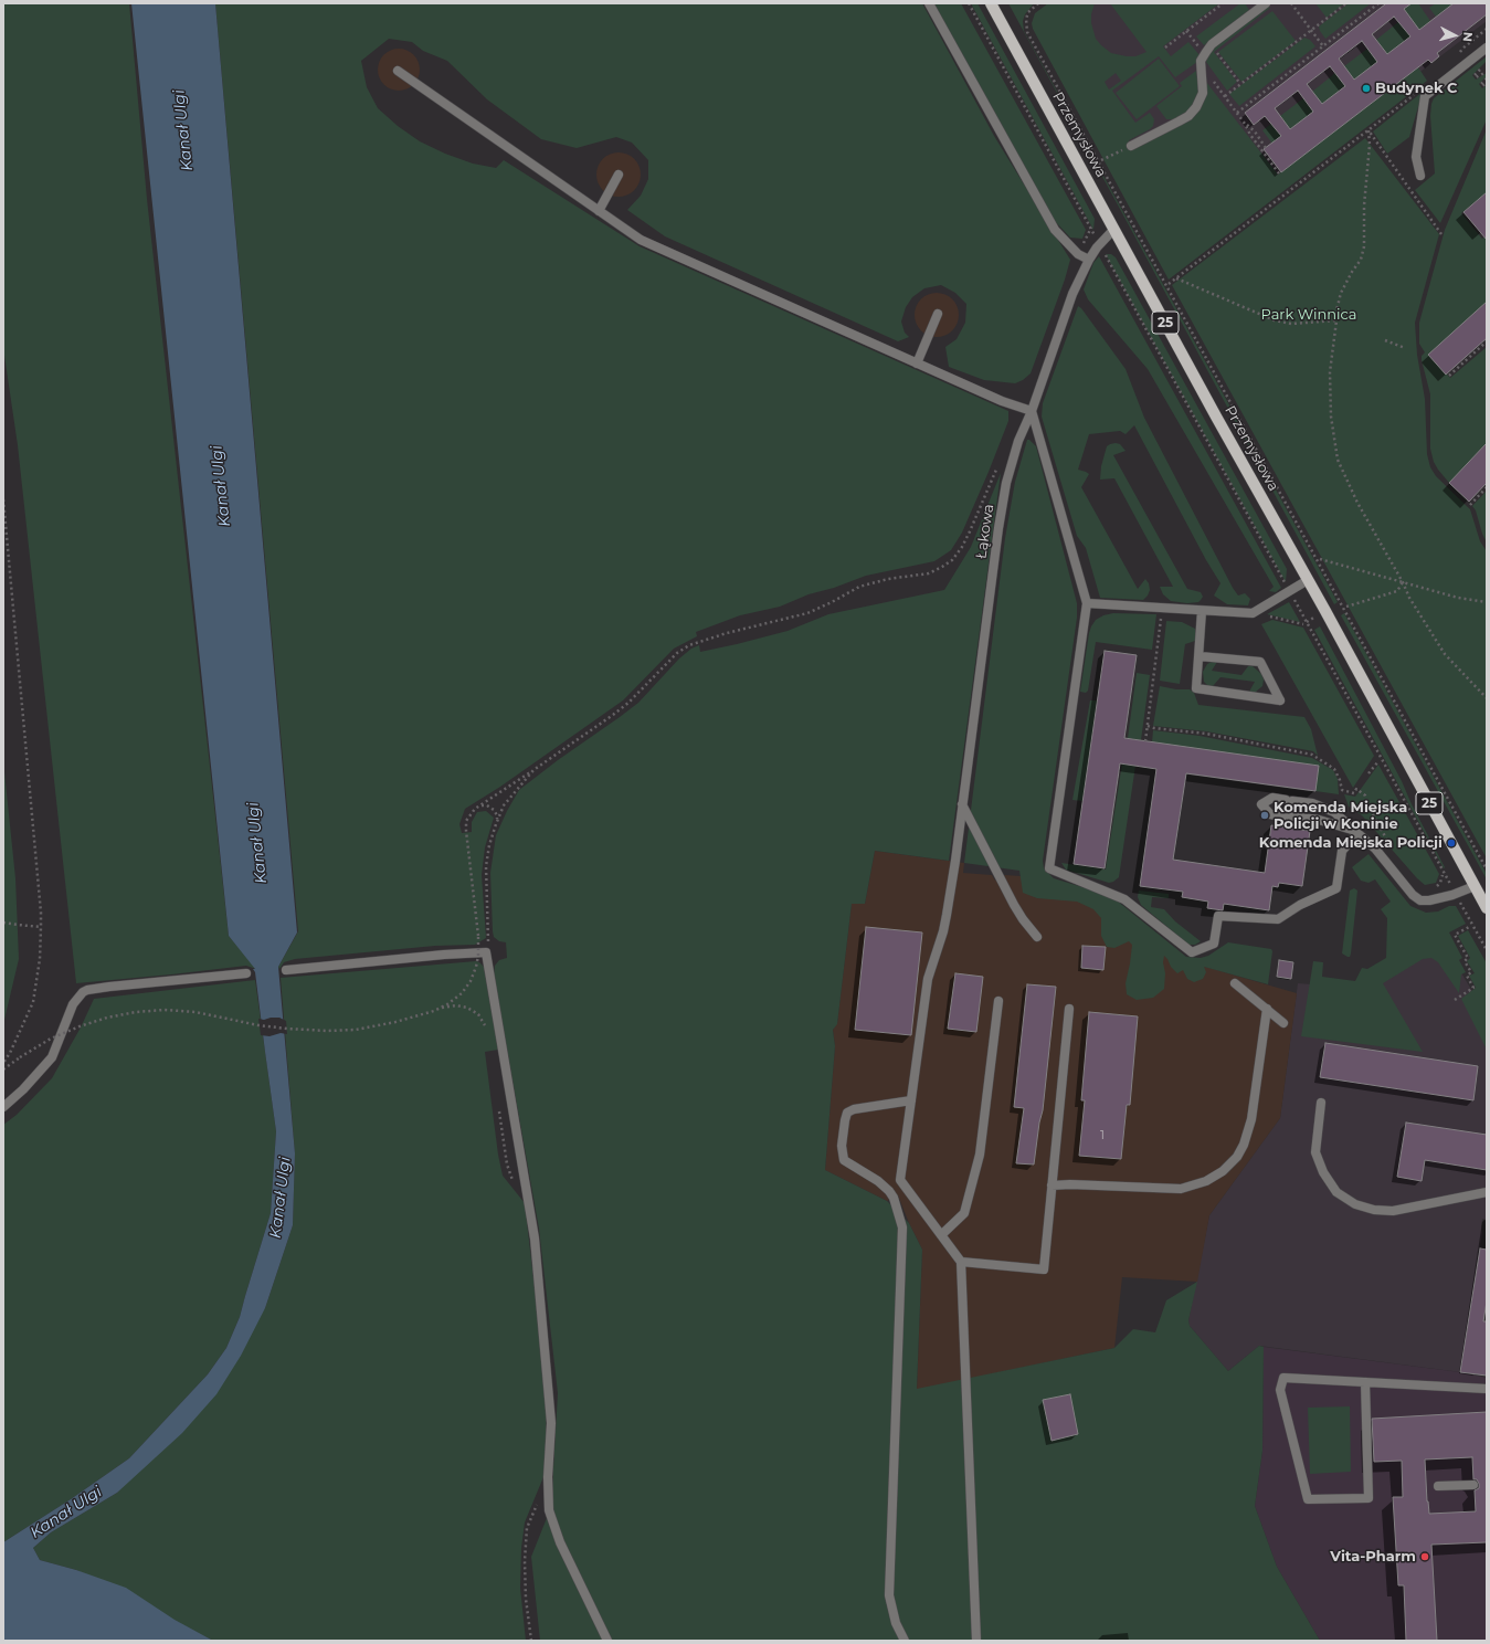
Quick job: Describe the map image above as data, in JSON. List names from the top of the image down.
{
  "streets": {
    "main road": ["Przemysłowa", "25"],
    "street": ["Łąkowa"]
  },
  "crossings": [
    ["Przemysłowa", "Łąkowa"]
  ],
  "water": ["Kanał Ulgi"],
  "parks": ["Park Winnica"],
  "places": [
    "Budynek C",
    "Komenda Miejska Policji w Koninie",
    "Komenda Miejska Policji",
    "Vita-Pharm"
  ],
  "house_numbers": ["1"],
  "north": "right"
}
